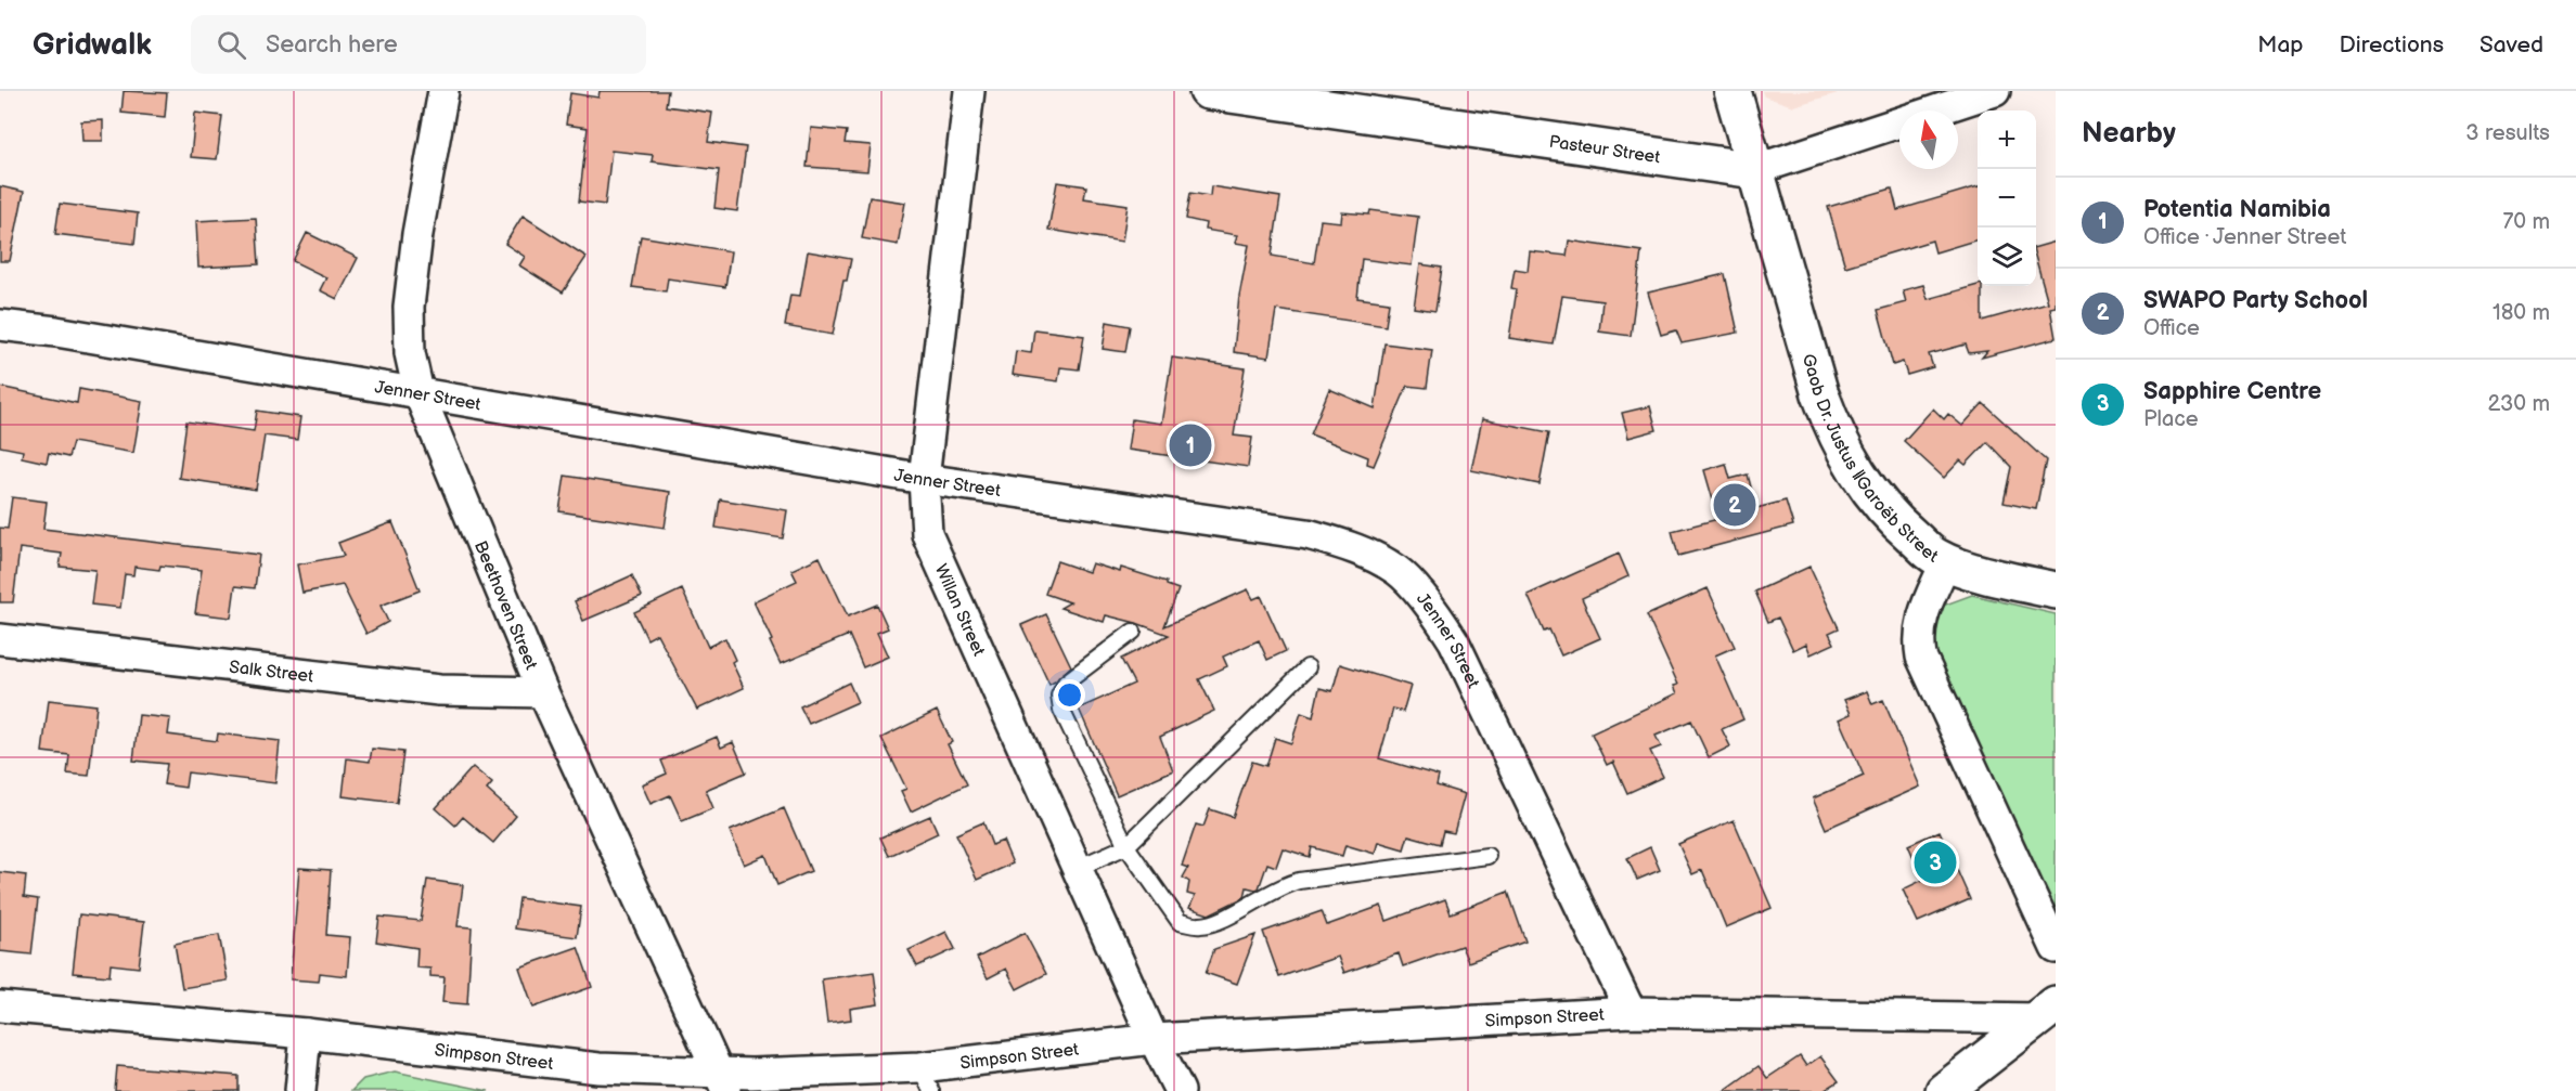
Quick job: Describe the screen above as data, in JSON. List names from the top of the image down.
{
  "streets": {
    "main road": ["Pasteur Street", "Gaob Dr. Justus ǁGaroëb Street"],
    "street": [
      "Jenner Street",
      "Beethoven Street",
      "Willan Street",
      "Salk Street",
      "Simpson Street"
    ]
  },
  "crossings": [
    ["Pasteur Street", "Gaob Dr. Justus ǁGaroëb Street"],
    ["Jenner Street", "Beethoven Street"],
    ["Jenner Street", "Willan Street"],
    ["Jenner Street", "Simpson Street"],
    ["Beethoven Street", "Salk Street"],
    ["Beethoven Street", "Simpson Street"],
    ["Willan Street", "Simpson Street"]
  ],
  "north": "top",
  "page": {
    "header": "Gridwalk",
    "search": "Search here",
    "nav": ["Map", "Directions", "Saved"],
    "heading": ["Nearby", "3 results"],
    "map_buttons": ["+", "−"],
    "list": [
      {
        "mark": "1",
        "name": "Potentia Namibia",
        "note": "Office · Jenner Street",
        "value": "70 m"
      },
      {
        "mark": "2",
        "name": "SWAPO Party School",
        "note": "Office",
        "value": "180 m"
      },
      {
        "mark": "3",
        "name": "Sapphire Centre",
        "note": "Place",
        "value": "230 m"
      }
    ],
    "pins": ["1", "2", "3"]
  }
}
